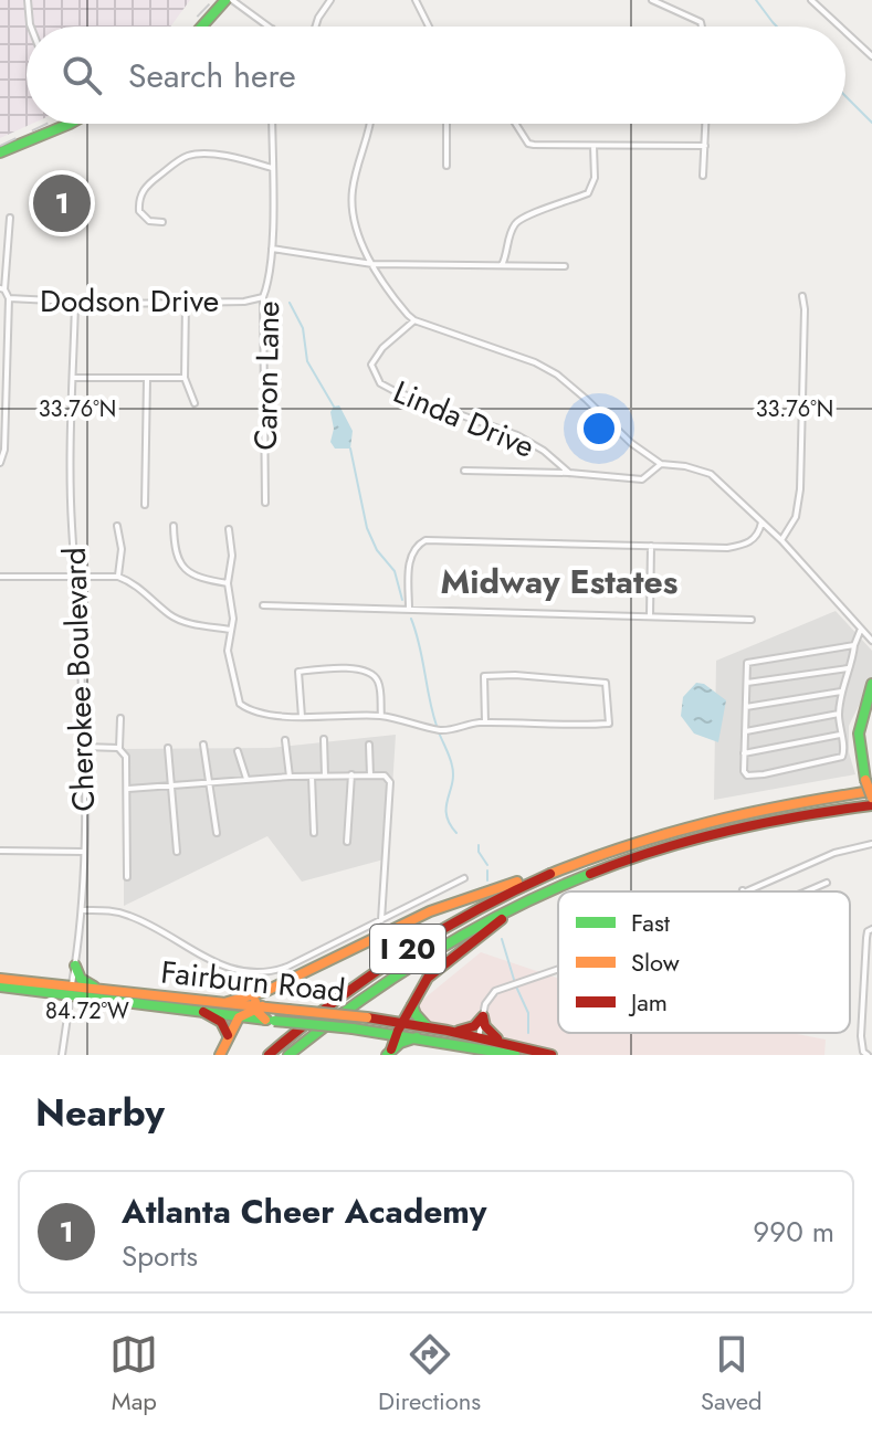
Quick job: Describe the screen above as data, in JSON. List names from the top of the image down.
{
  "streets": {
    "main road": ["I 20", "Fairburn Road"],
    "street": [
      "Dodson Drive",
      "Caron Lane",
      "Linda Drive",
      "Cherokee Boulevard"
    ]
  },
  "crossings": [
    ["Dodson Drive", "Caron Lane"],
    ["Dodson Drive", "Cherokee Boulevard"],
    ["Cherokee Boulevard", "Fairburn Road"]
  ],
  "districts": ["Midway Estates"],
  "legend": ["Fast", "Slow", "Jam"],
  "page": {
    "search": "Search here",
    "pins": "1",
    "heading": "Nearby",
    "list": [
      {
        "mark": "1",
        "name": "Atlanta Cheer Academy",
        "note": "Sports",
        "value": "990 m"
      }
    ],
    "nav": ["Map", "Directions", "Saved"]
  },
  "coordinates": ["33.76°N", "84.72°W"]
}
